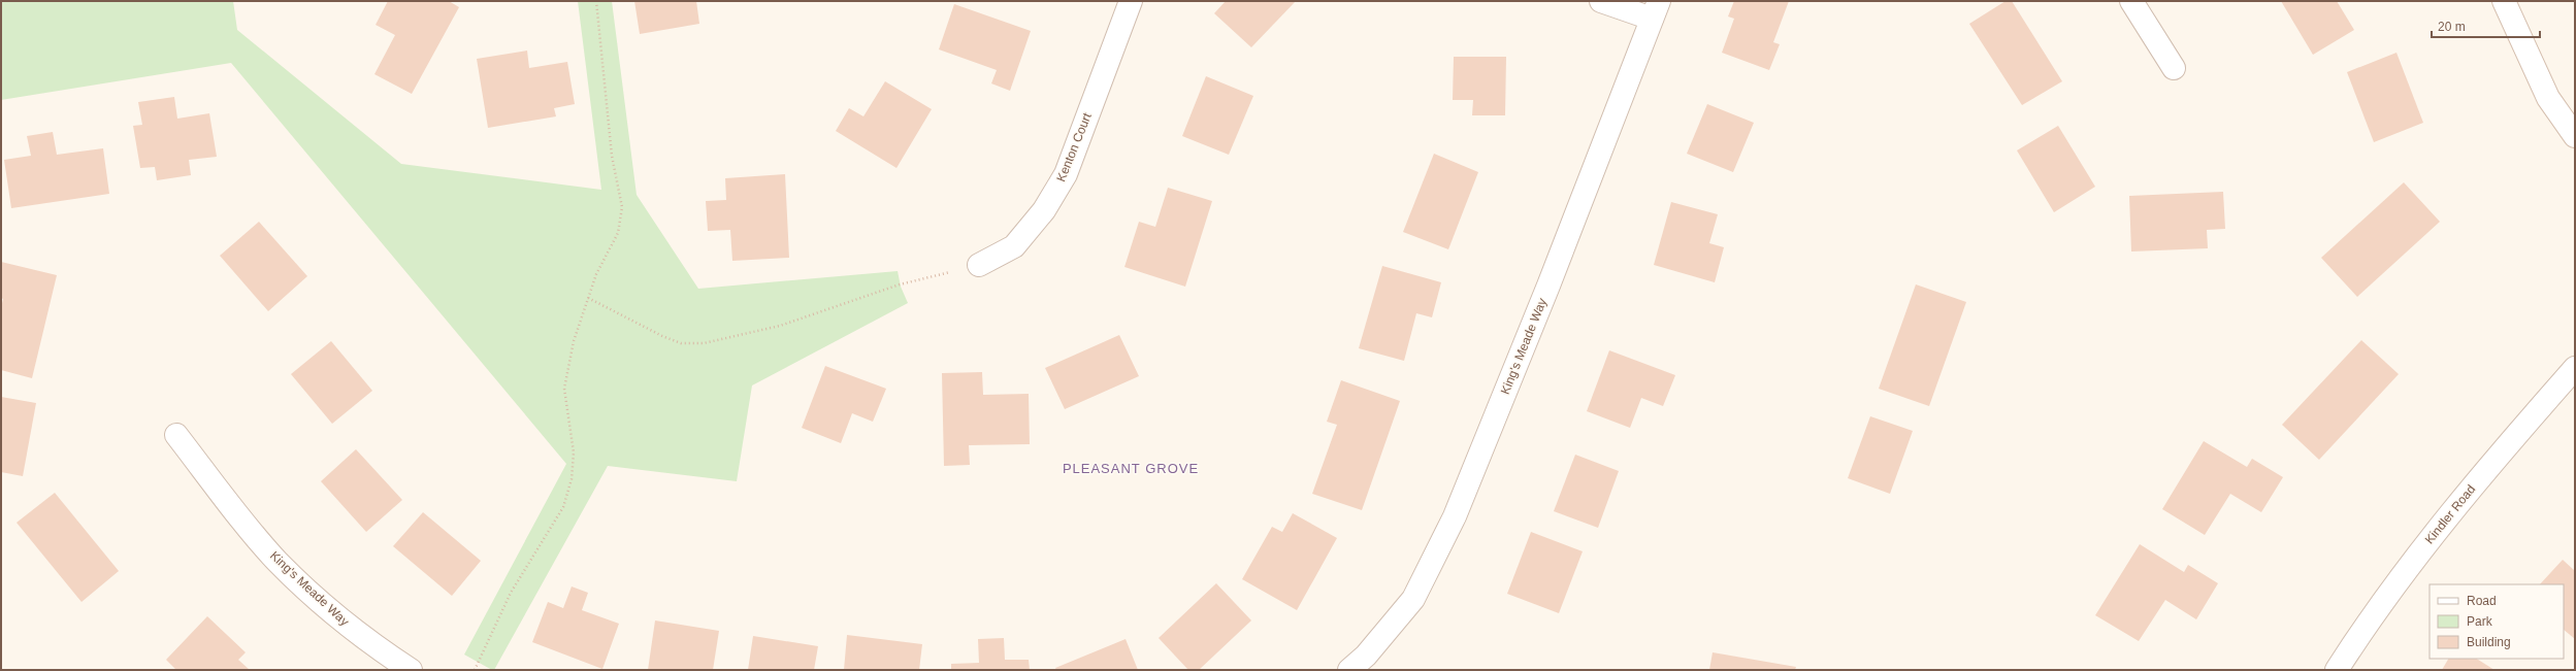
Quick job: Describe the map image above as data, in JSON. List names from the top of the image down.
{
  "streets": {
    "street": ["Kenton Court", "King's Meade Way", "Kindler Road"]
  },
  "districts": ["PLEASANT GROVE"],
  "legend": ["Road", "Park", "Building"],
  "scale_bar": "20 m"
}
